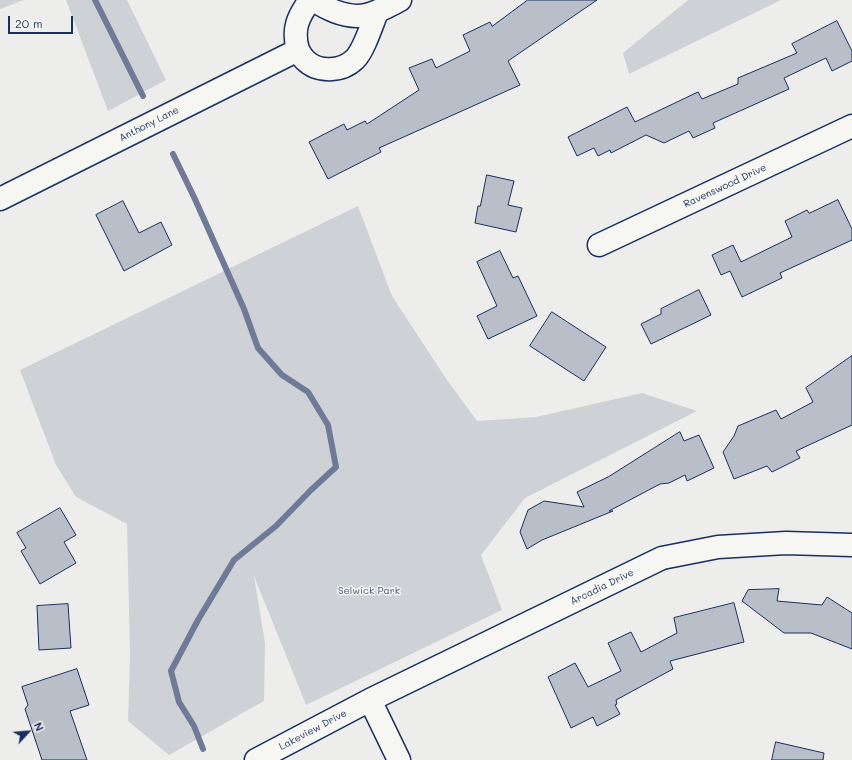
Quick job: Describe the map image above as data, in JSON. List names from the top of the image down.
{
  "streets": {
    "street": [
      "Anthony Lane",
      "Ravenswood Drive",
      "Arcadia Drive",
      "Lakeview Drive"
    ]
  },
  "crossings": [
    ["Arcadia Drive", "Lakeview Drive"]
  ],
  "parks": ["Selwick Park"],
  "scale_bar": "20 m",
  "north": "top right"
}
